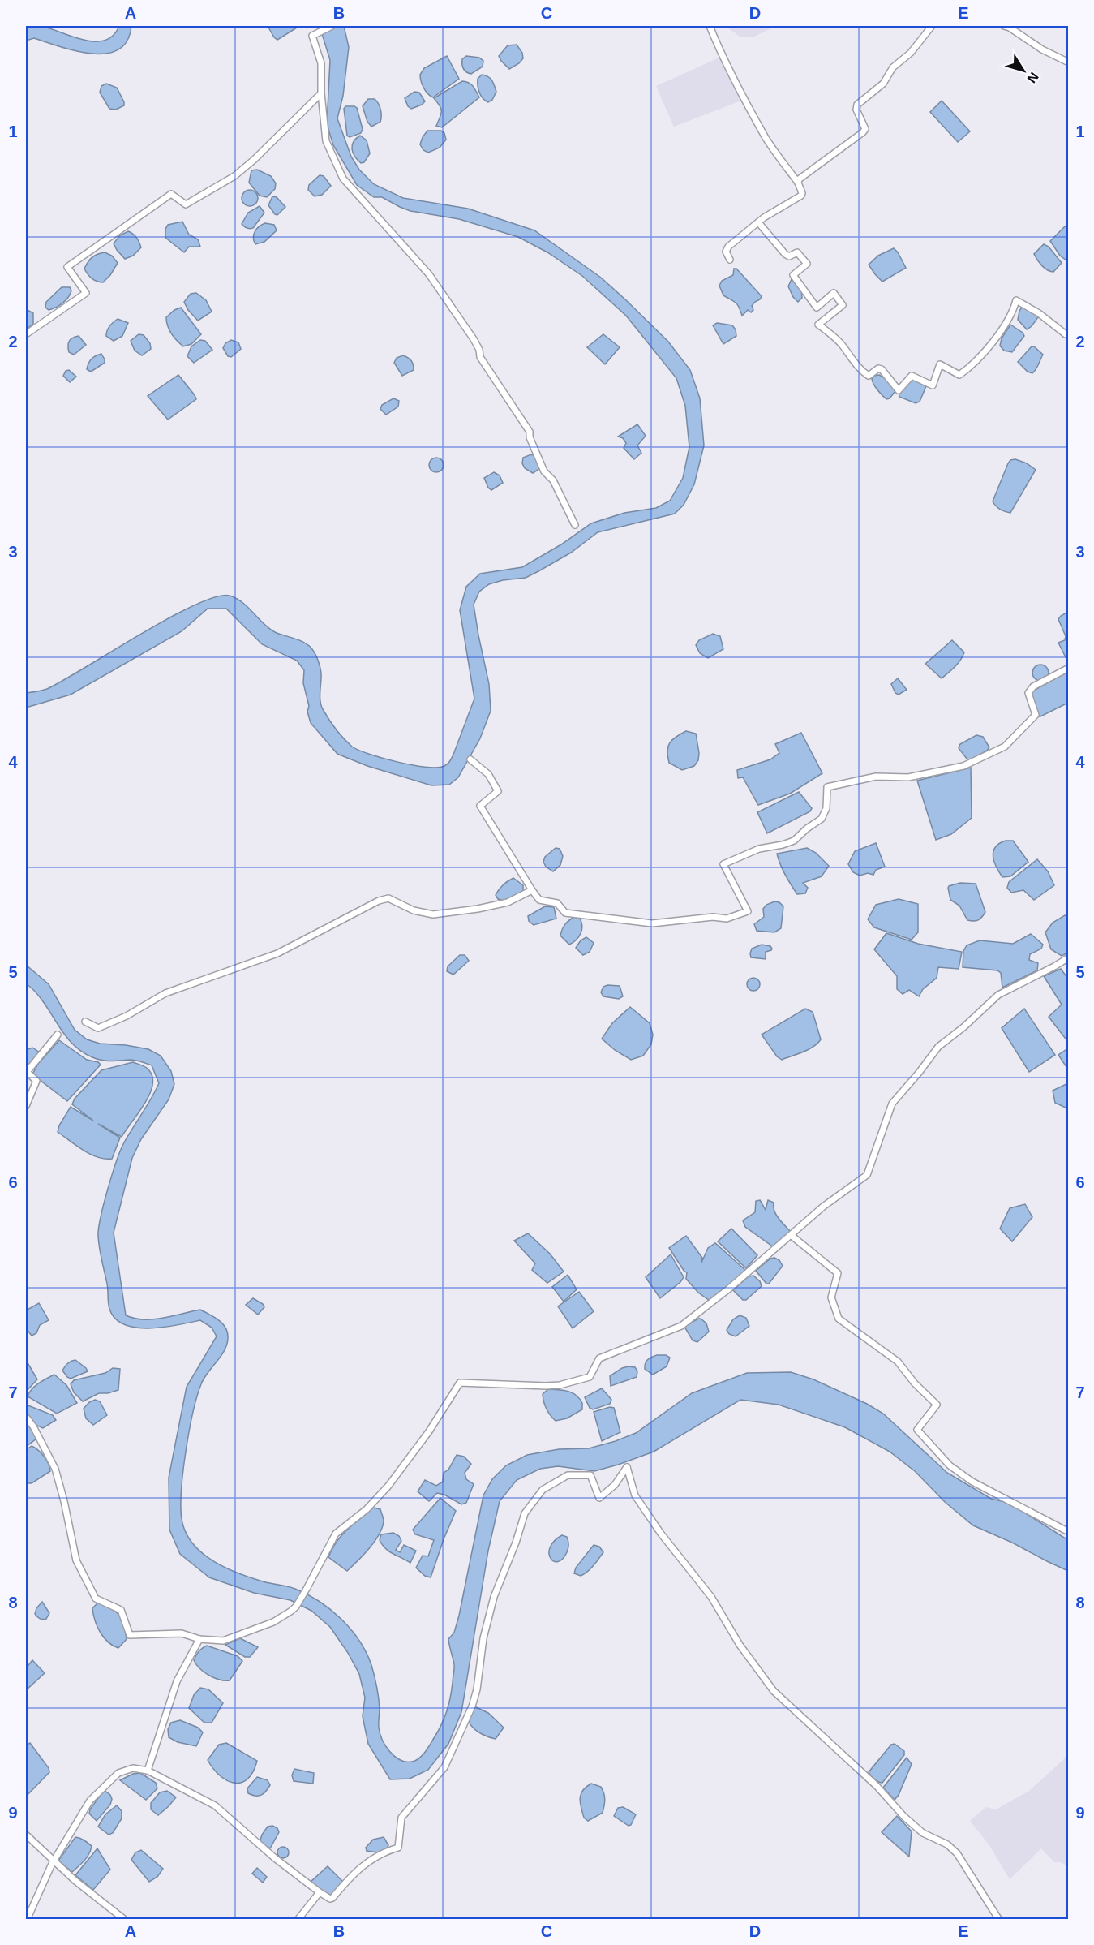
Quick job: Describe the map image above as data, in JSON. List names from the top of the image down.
{
  "north": "bottom right",
  "grid": {
    "columns": [
      "A",
      "B",
      "C",
      "D",
      "E"
    ],
    "rows": [
      "1",
      "2",
      "3",
      "4",
      "5",
      "6",
      "7",
      "8",
      "9"
    ]
  }
}
